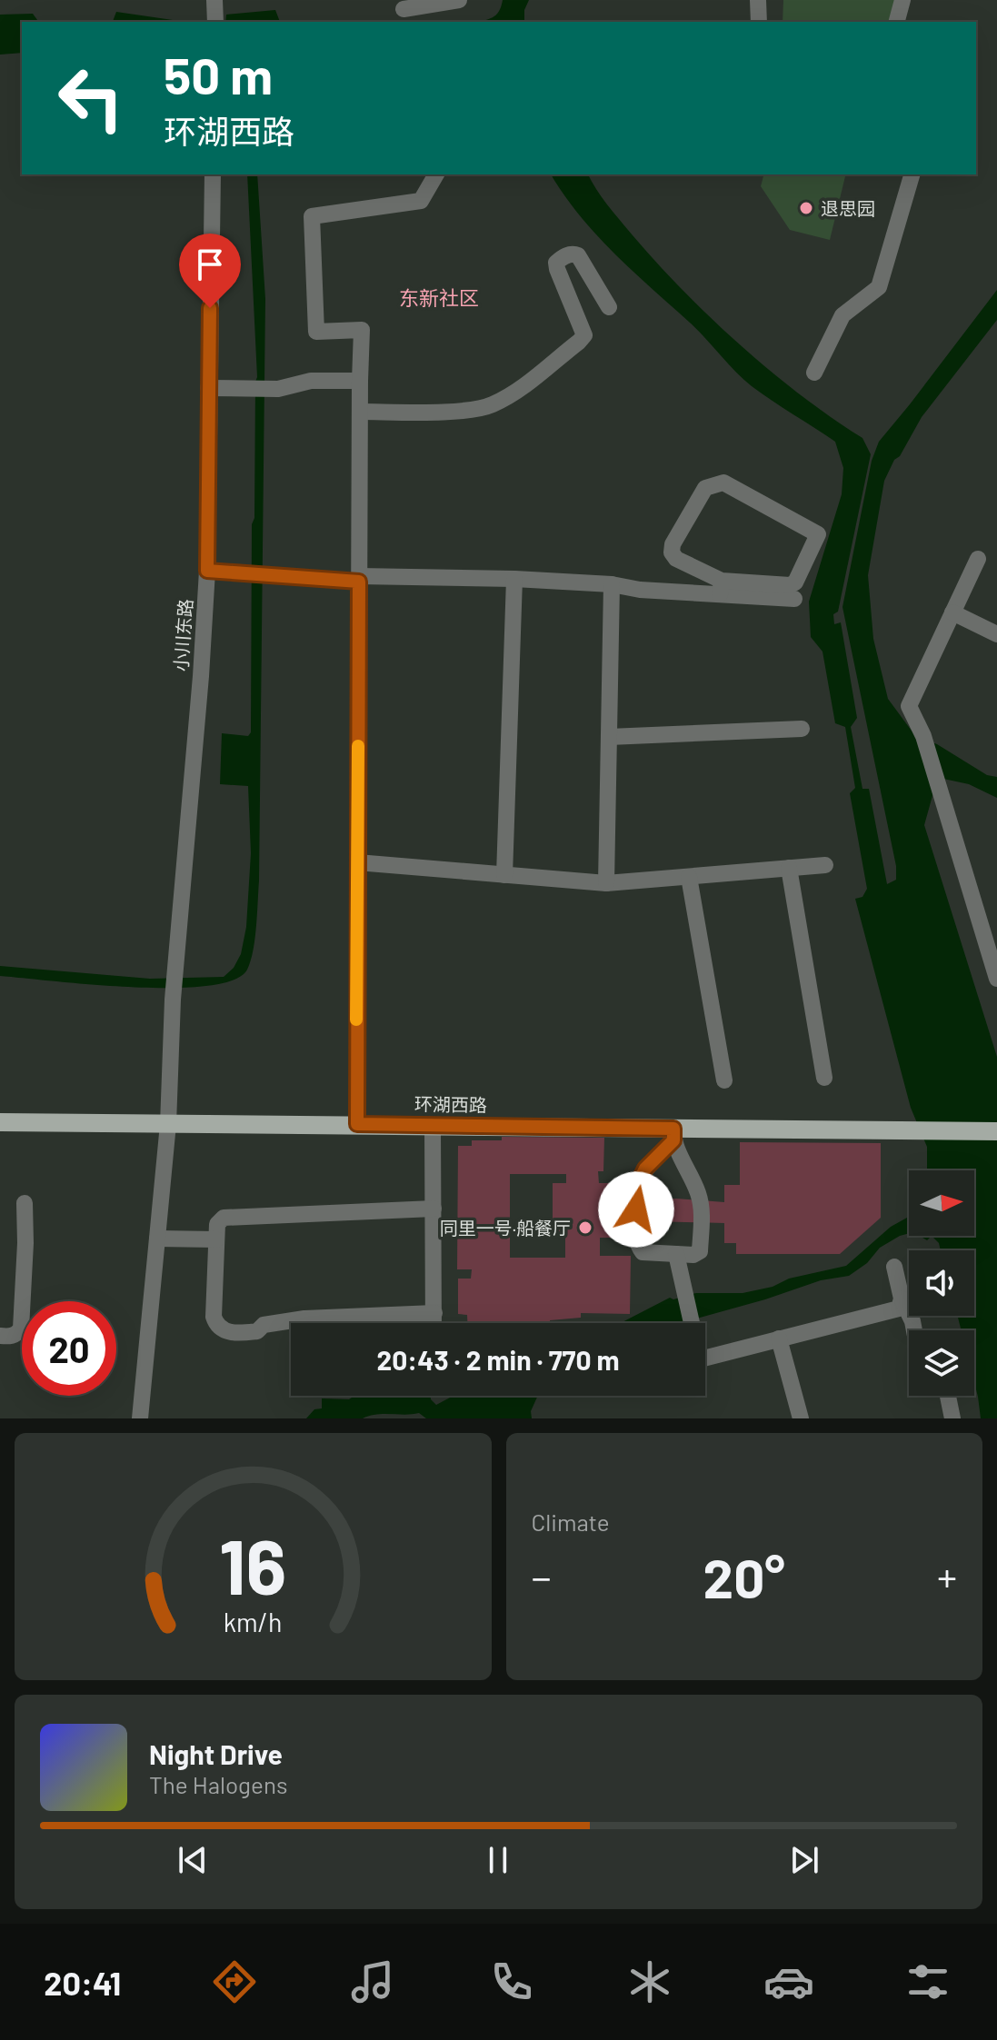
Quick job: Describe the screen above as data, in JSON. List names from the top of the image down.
{
  "streets": {
    "main road": ["环湖西路"],
    "street": ["小川东路"]
  },
  "crossings": [
    ["小川东路", "环湖西路"]
  ],
  "districts": ["东新社区"],
  "places": ["退思园", "同里一号·船餐厅"],
  "north": "right",
  "page": {
    "turn": ["50 m", "环湖西路"],
    "limit": "20",
    "trip": "20:43 · 2 min · 770 m",
    "tile": "Climate",
    "heat": ["−", "20°", "+"],
    "song": ["Night Drive", "The Halogens"],
    "tabs": "20:41",
    "gauge": ["16", "km/h"]
  }
}
